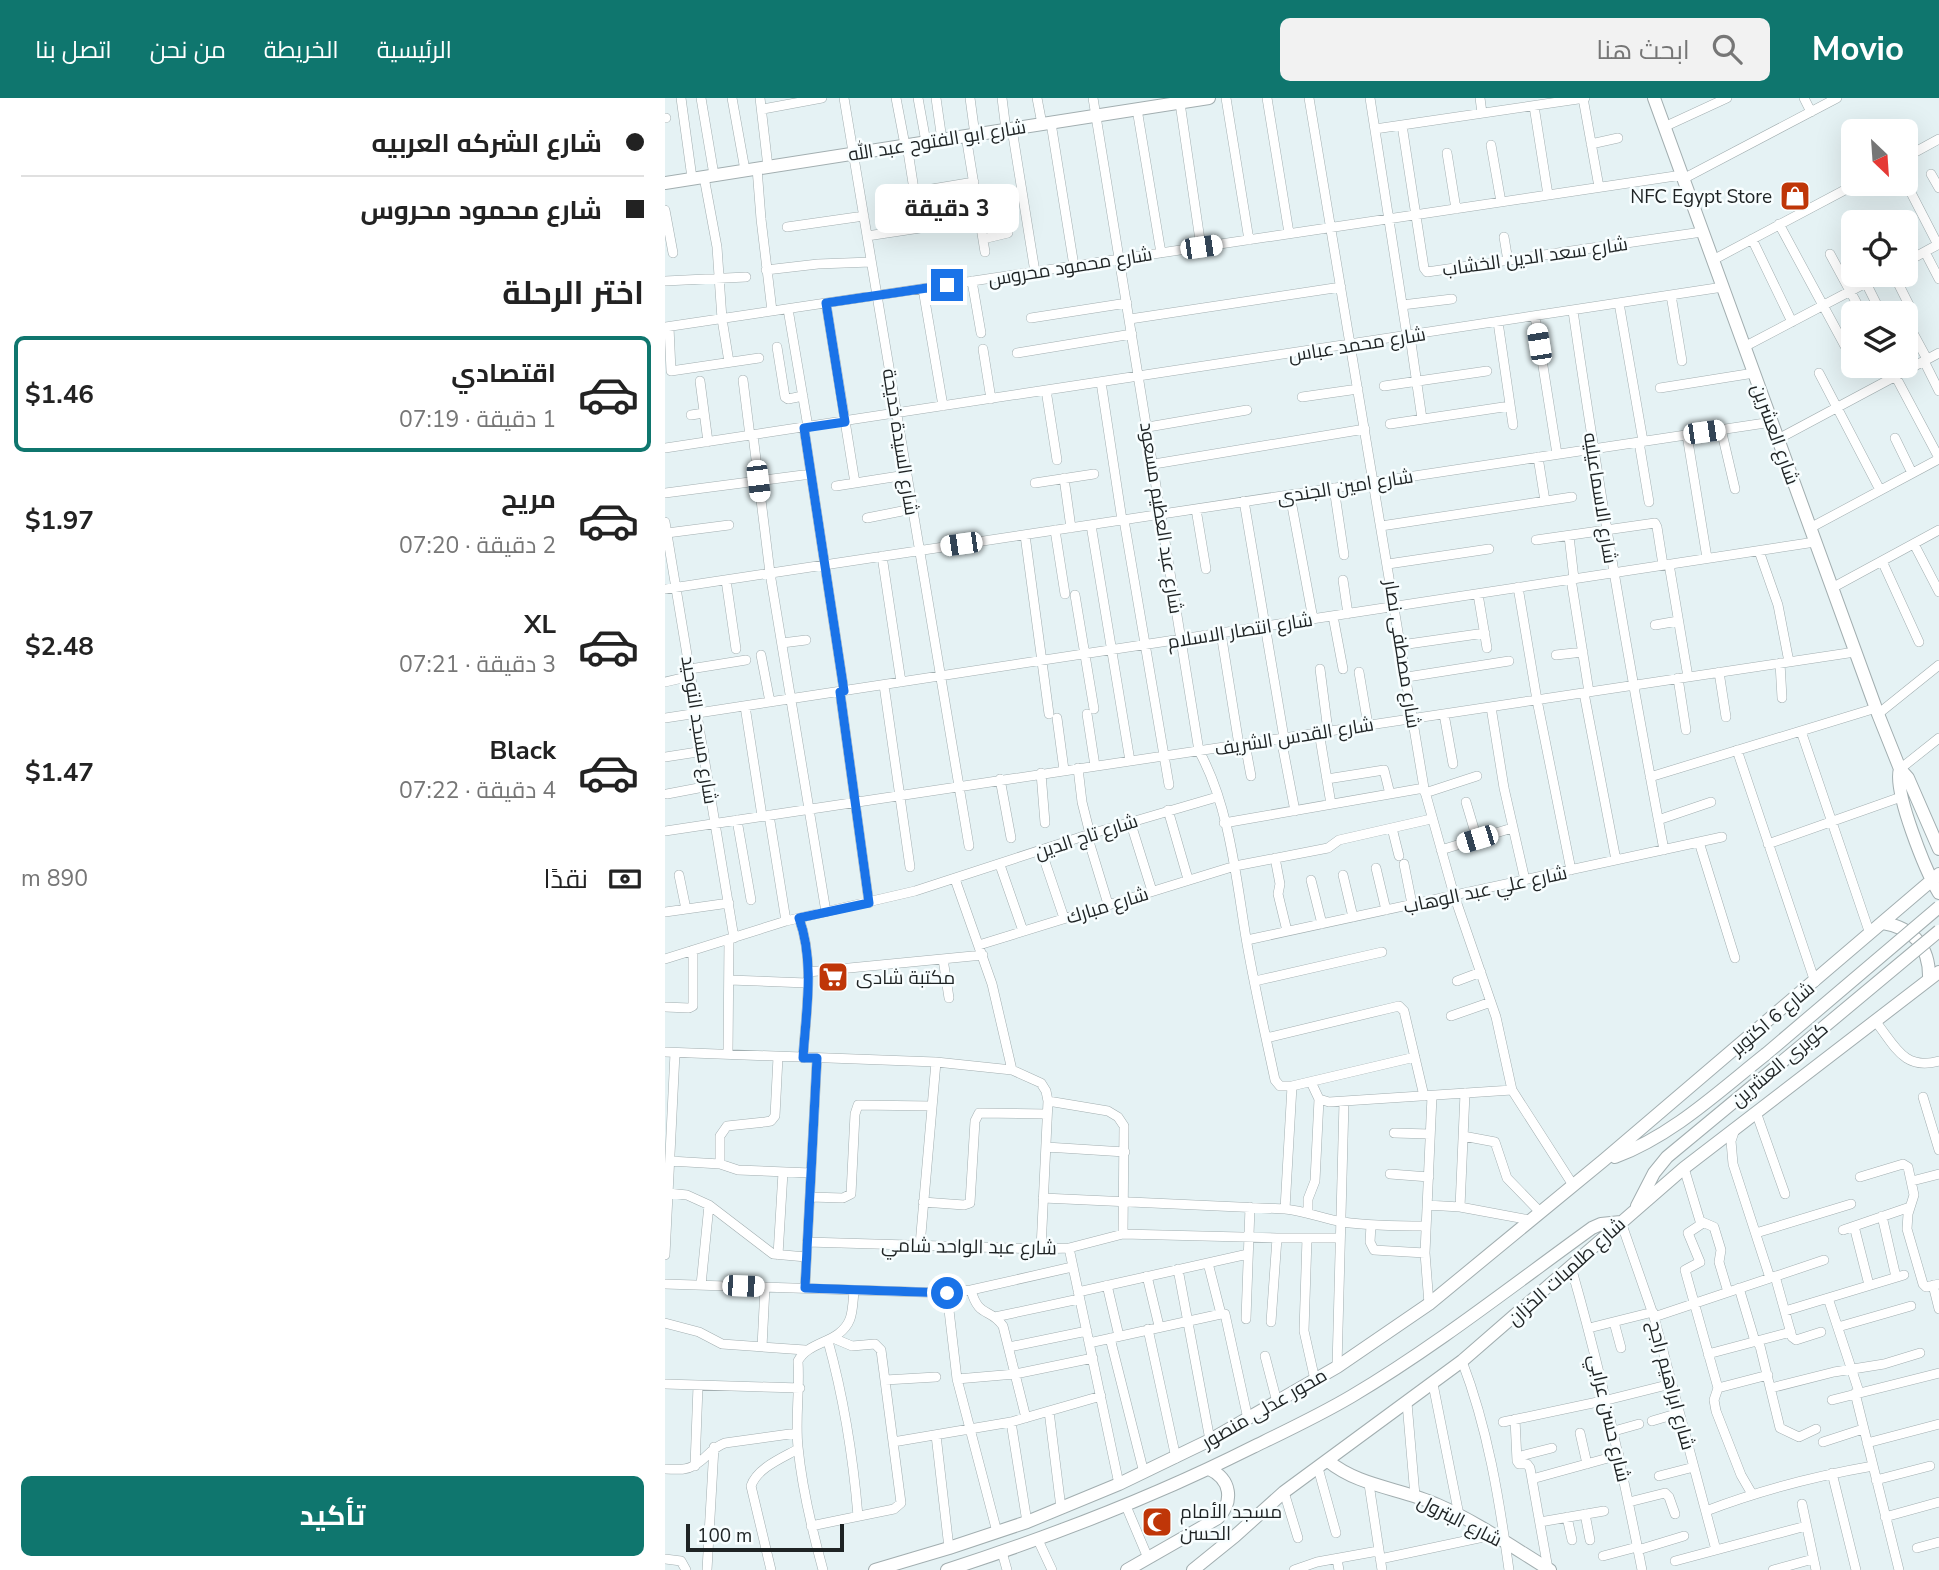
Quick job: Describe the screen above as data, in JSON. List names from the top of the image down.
{
  "streets": {
    "main road": [
      "شارع ابو الفتوح عبد الله",
      "شارع العشرين",
      "شارع 6 اكتوبر",
      "كوبرى العشرين",
      "شارع طلمبات الخزان",
      "محور عدلى منصور",
      "شارع البترول"
    ],
    "street": [
      "شارع سعد الدين الخشاب",
      "شارع محمود محروس",
      "شارع محمد عباس",
      "شارع السيدة خديجة",
      "شارع امين الجندى",
      "شارع الاسماعيليه",
      "شارع عبد العظيم مسعود",
      "شارع انتصار الاسلام",
      "شارع مصطفى نصار",
      "شارع مسجد التوحيد",
      "شارع القدس الشريف",
      "شارع تاج الدين",
      "شارع علي عبد الوهاب",
      "شارع مبارك",
      "شارع عبد الواحد شامي",
      "شارع ابراهيم راجح",
      "شارع حسن عرابي"
    ]
  },
  "crossings": [
    ["شارع ابو الفتوح عبد الله", "شارع السيدة خديجة"],
    ["شارع ابو الفتوح عبد الله", "شارع عبد العظيم مسعود"],
    ["شارع سعد الدين الخشاب", "شارع محمود محروس"],
    ["شارع سعد الدين الخشاب", "شارع العشرين"],
    ["شارع محمود محروس", "شارع العشرين"],
    ["شارع محمود محروس", "شارع السيدة خديجة"],
    ["شارع محمود محروس", "شارع عبد العظيم مسعود"],
    ["شارع محمود محروس", "شارع مصطفى نصار"],
    ["شارع محمد عباس", "شارع العشرين"],
    ["شارع محمد عباس", "شارع السيدة خديجة"],
    ["شارع محمد عباس", "شارع الاسماعيليه"],
    ["شارع محمد عباس", "شارع عبد العظيم مسعود"],
    ["شارع محمد عباس", "شارع مصطفى نصار"],
    ["شارع العشرين", "شارع امين الجندى"],
    ["شارع العشرين", "شارع انتصار الاسلام"],
    ["شارع العشرين", "شارع القدس الشريف"],
    ["شارع العشرين", "شارع 6 اكتوبر"],
    ["شارع السيدة خديجة", "شارع امين الجندى"],
    ["شارع السيدة خديجة", "شارع انتصار الاسلام"],
    ["شارع السيدة خديجة", "شارع القدس الشريف"],
    ["شارع امين الجندى", "شارع الاسماعيليه"],
    ["شارع امين الجندى", "شارع عبد العظيم مسعود"],
    ["شارع امين الجندى", "شارع مصطفى نصار"],
    ["شارع امين الجندى", "شارع مسجد التوحيد"],
    ["شارع الاسماعيليه", "شارع انتصار الاسلام"],
    ["شارع الاسماعيليه", "شارع القدس الشريف"],
    ["شارع الاسماعيليه", "شارع علي عبد الوهاب"],
    ["شارع عبد العظيم مسعود", "شارع انتصار الاسلام"],
    ["شارع عبد العظيم مسعود", "شارع القدس الشريف"],
    ["شارع عبد العظيم مسعود", "شارع تاج الدين"],
    ["شارع عبد العظيم مسعود", "شارع علي عبد الوهاب"],
    ["شارع عبد العظيم مسعود", "شارع مبارك"],
    ["شارع انتصار الاسلام", "شارع مصطفى نصار"],
    ["شارع انتصار الاسلام", "شارع مسجد التوحيد"],
    ["شارع مصطفى نصار", "شارع القدس الشريف"],
    ["شارع مصطفى نصار", "شارع علي عبد الوهاب"],
    ["شارع مصطفى نصار", "شارع مبارك"],
    ["شارع مصطفى نصار", "محور عدلى منصور"],
    ["شارع مسجد التوحيد", "شارع القدس الشريف"],
    ["شارع مسجد التوحيد", "شارع تاج الدين"],
    ["شارع 6 اكتوبر", "كوبرى العشرين"],
    ["شارع 6 اكتوبر", "محور عدلى منصور"],
    ["كوبرى العشرين", "شارع طلمبات الخزان"],
    ["كوبرى العشرين", "محور عدلى منصور"],
    ["شارع طلمبات الخزان", "شارع ابراهيم راجح"],
    ["شارع طلمبات الخزان", "محور عدلى منصور"],
    ["شارع طلمبات الخزان", "شارع حسن عرابي"],
    ["شارع طلمبات الخزان", "شارع البترول"],
    ["شارع ابراهيم راجح", "محور عدلى منصور"]
  ],
  "places": {
    "shop": ["NFC Egypt Store"],
    "supermarket": ["مكتبة شادى"],
    "mosque": ["مسجد الأمام الحسن"]
  },
  "scale_bar": "100 m",
  "north": "bottom right",
  "page": {
    "header": "Movio",
    "search": "ابحث هنا",
    "nav": [
      "الرئيسية",
      "الخريطة",
      "من نحن",
      "اتصل بنا"
    ],
    "banner": ["شارع الشركه العربيه", "شارع محمود محروس"],
    "bubble": "3 دقيقة",
    "heading": "اختر الرحلة",
    "list": [
      {
        "name": "اقتصادي",
        "note": "1 دقيقة · 07:19",
        "value": "$1.46"
      },
      {
        "name": "مريح",
        "note": "2 دقيقة · 07:20",
        "value": "$1.97"
      },
      {
        "name": "XL",
        "note": "3 دقيقة · 07:21",
        "value": "$2.48"
      },
      {
        "name": "Black",
        "note": "4 دقيقة · 07:22",
        "value": "$1.47"
      }
    ],
    "pay": ["نقدًا", "890 m"],
    "buttons": "تأكيد",
    "scale": "100 m"
  }
}
